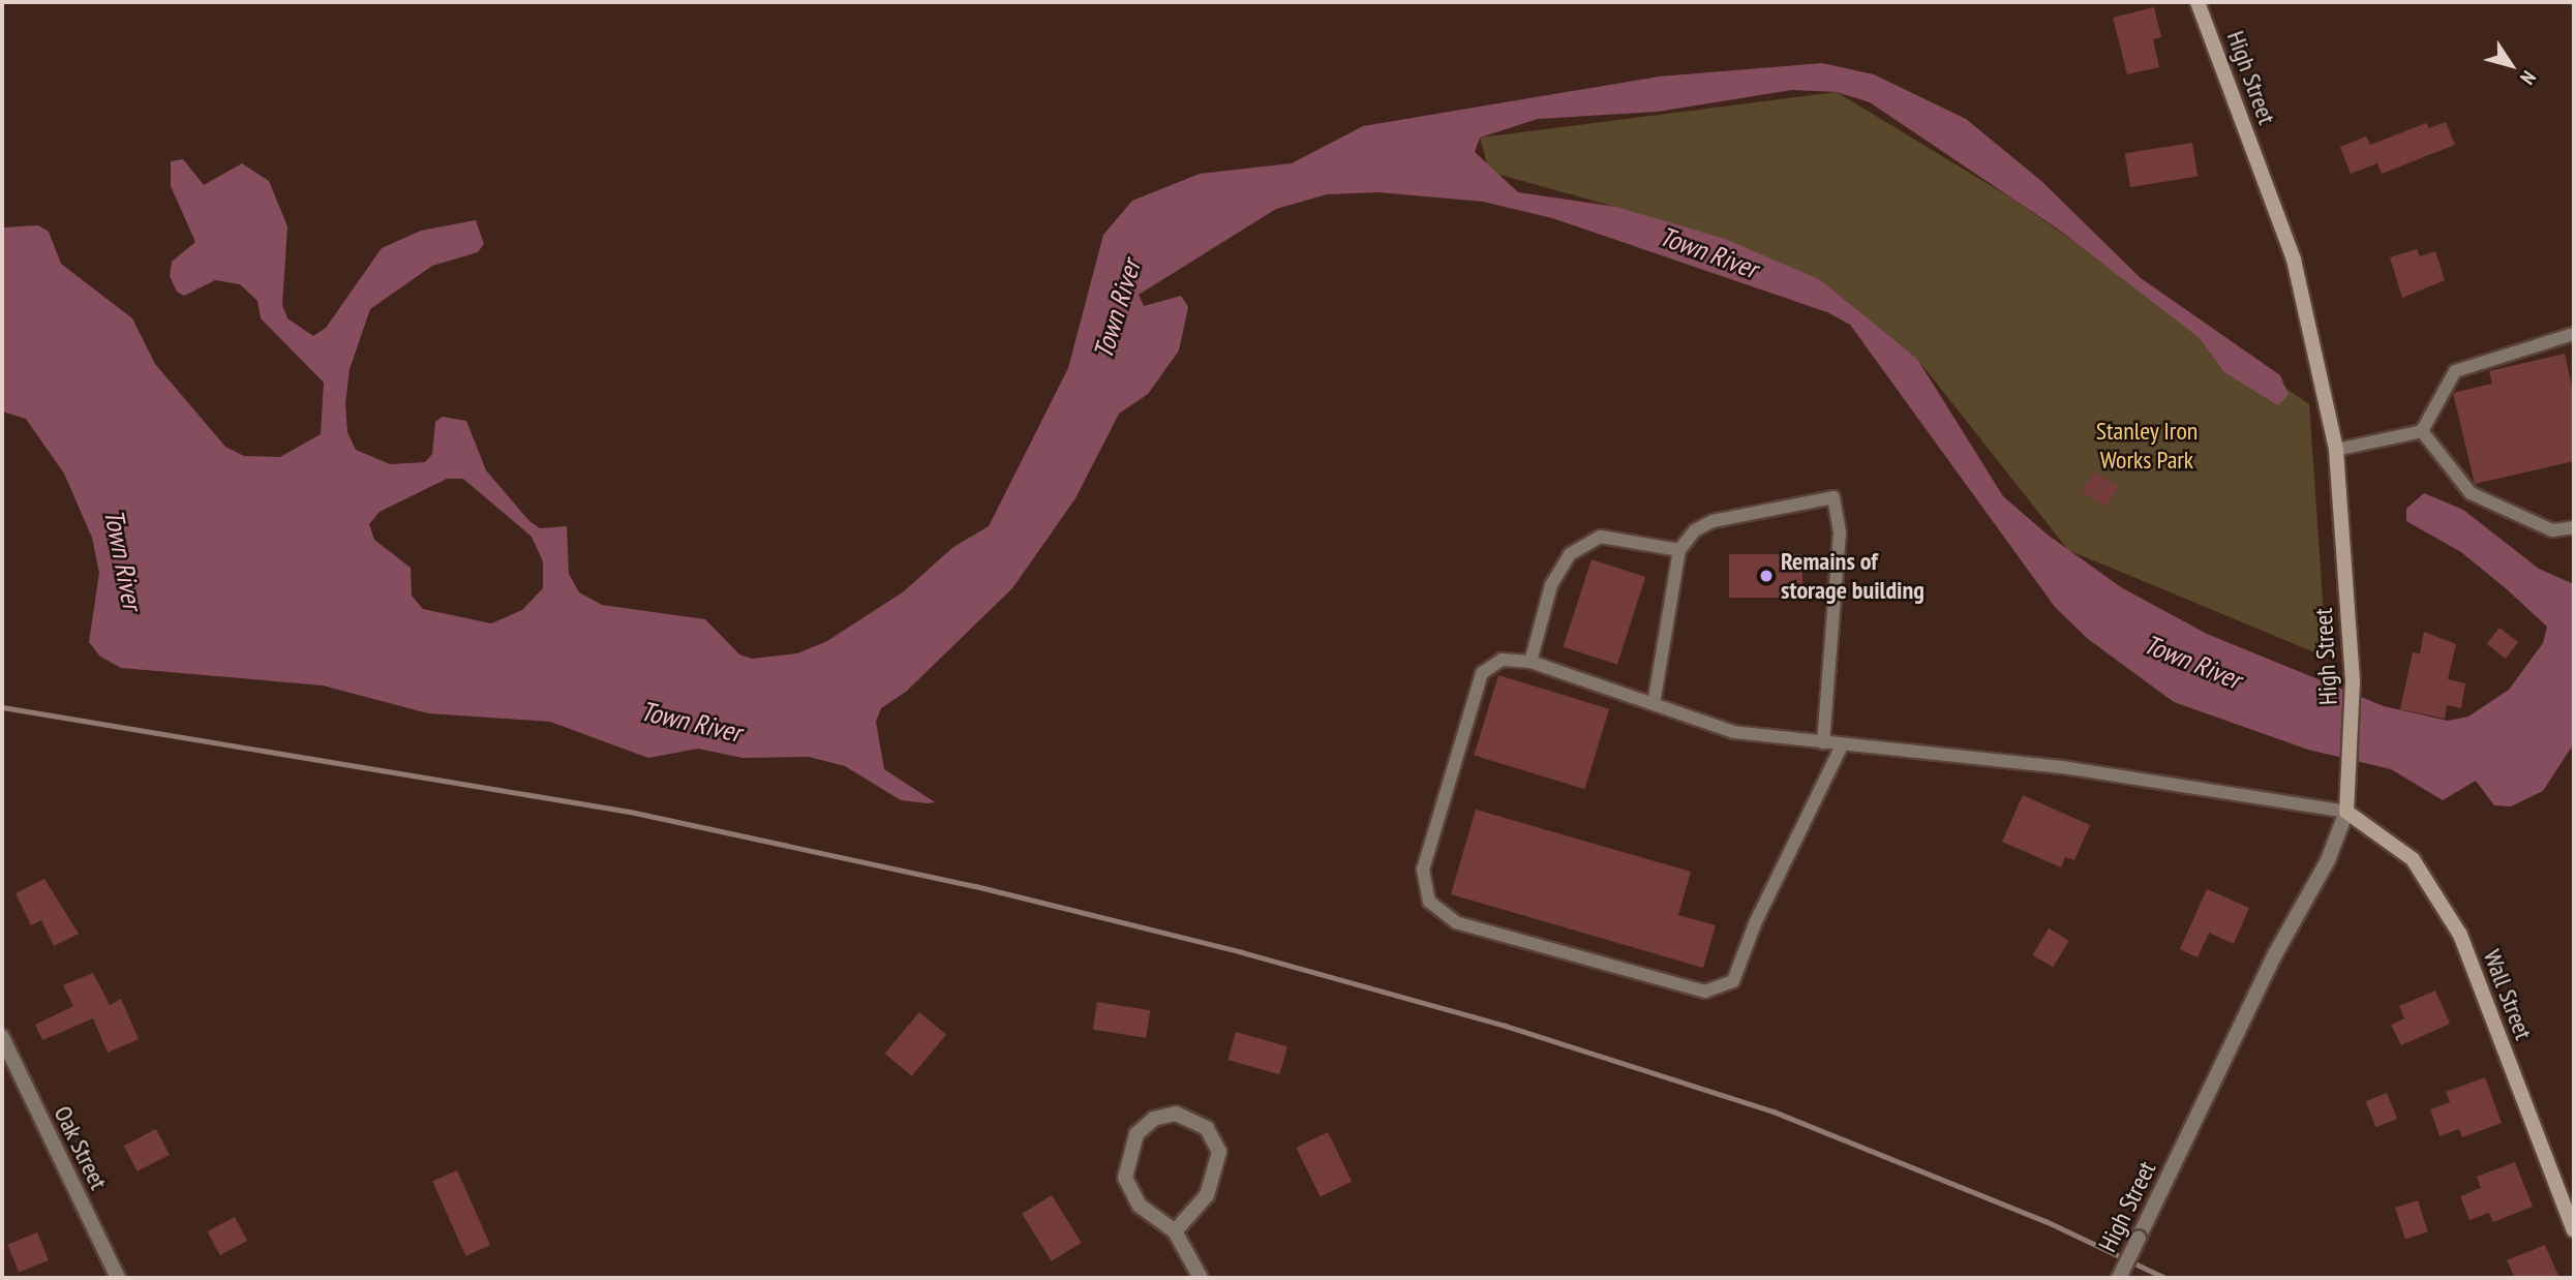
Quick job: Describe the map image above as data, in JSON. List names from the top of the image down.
{
  "streets": {
    "main road": ["High Street", "Wall Street"],
    "street": ["Oak Street"]
  },
  "crossings": [
    ["High Street", "Wall Street"]
  ],
  "water": ["Town River"],
  "parks": ["Stanley Iron Works Park"],
  "places": ["Remains of storage building"],
  "north": "bottom right"
}
